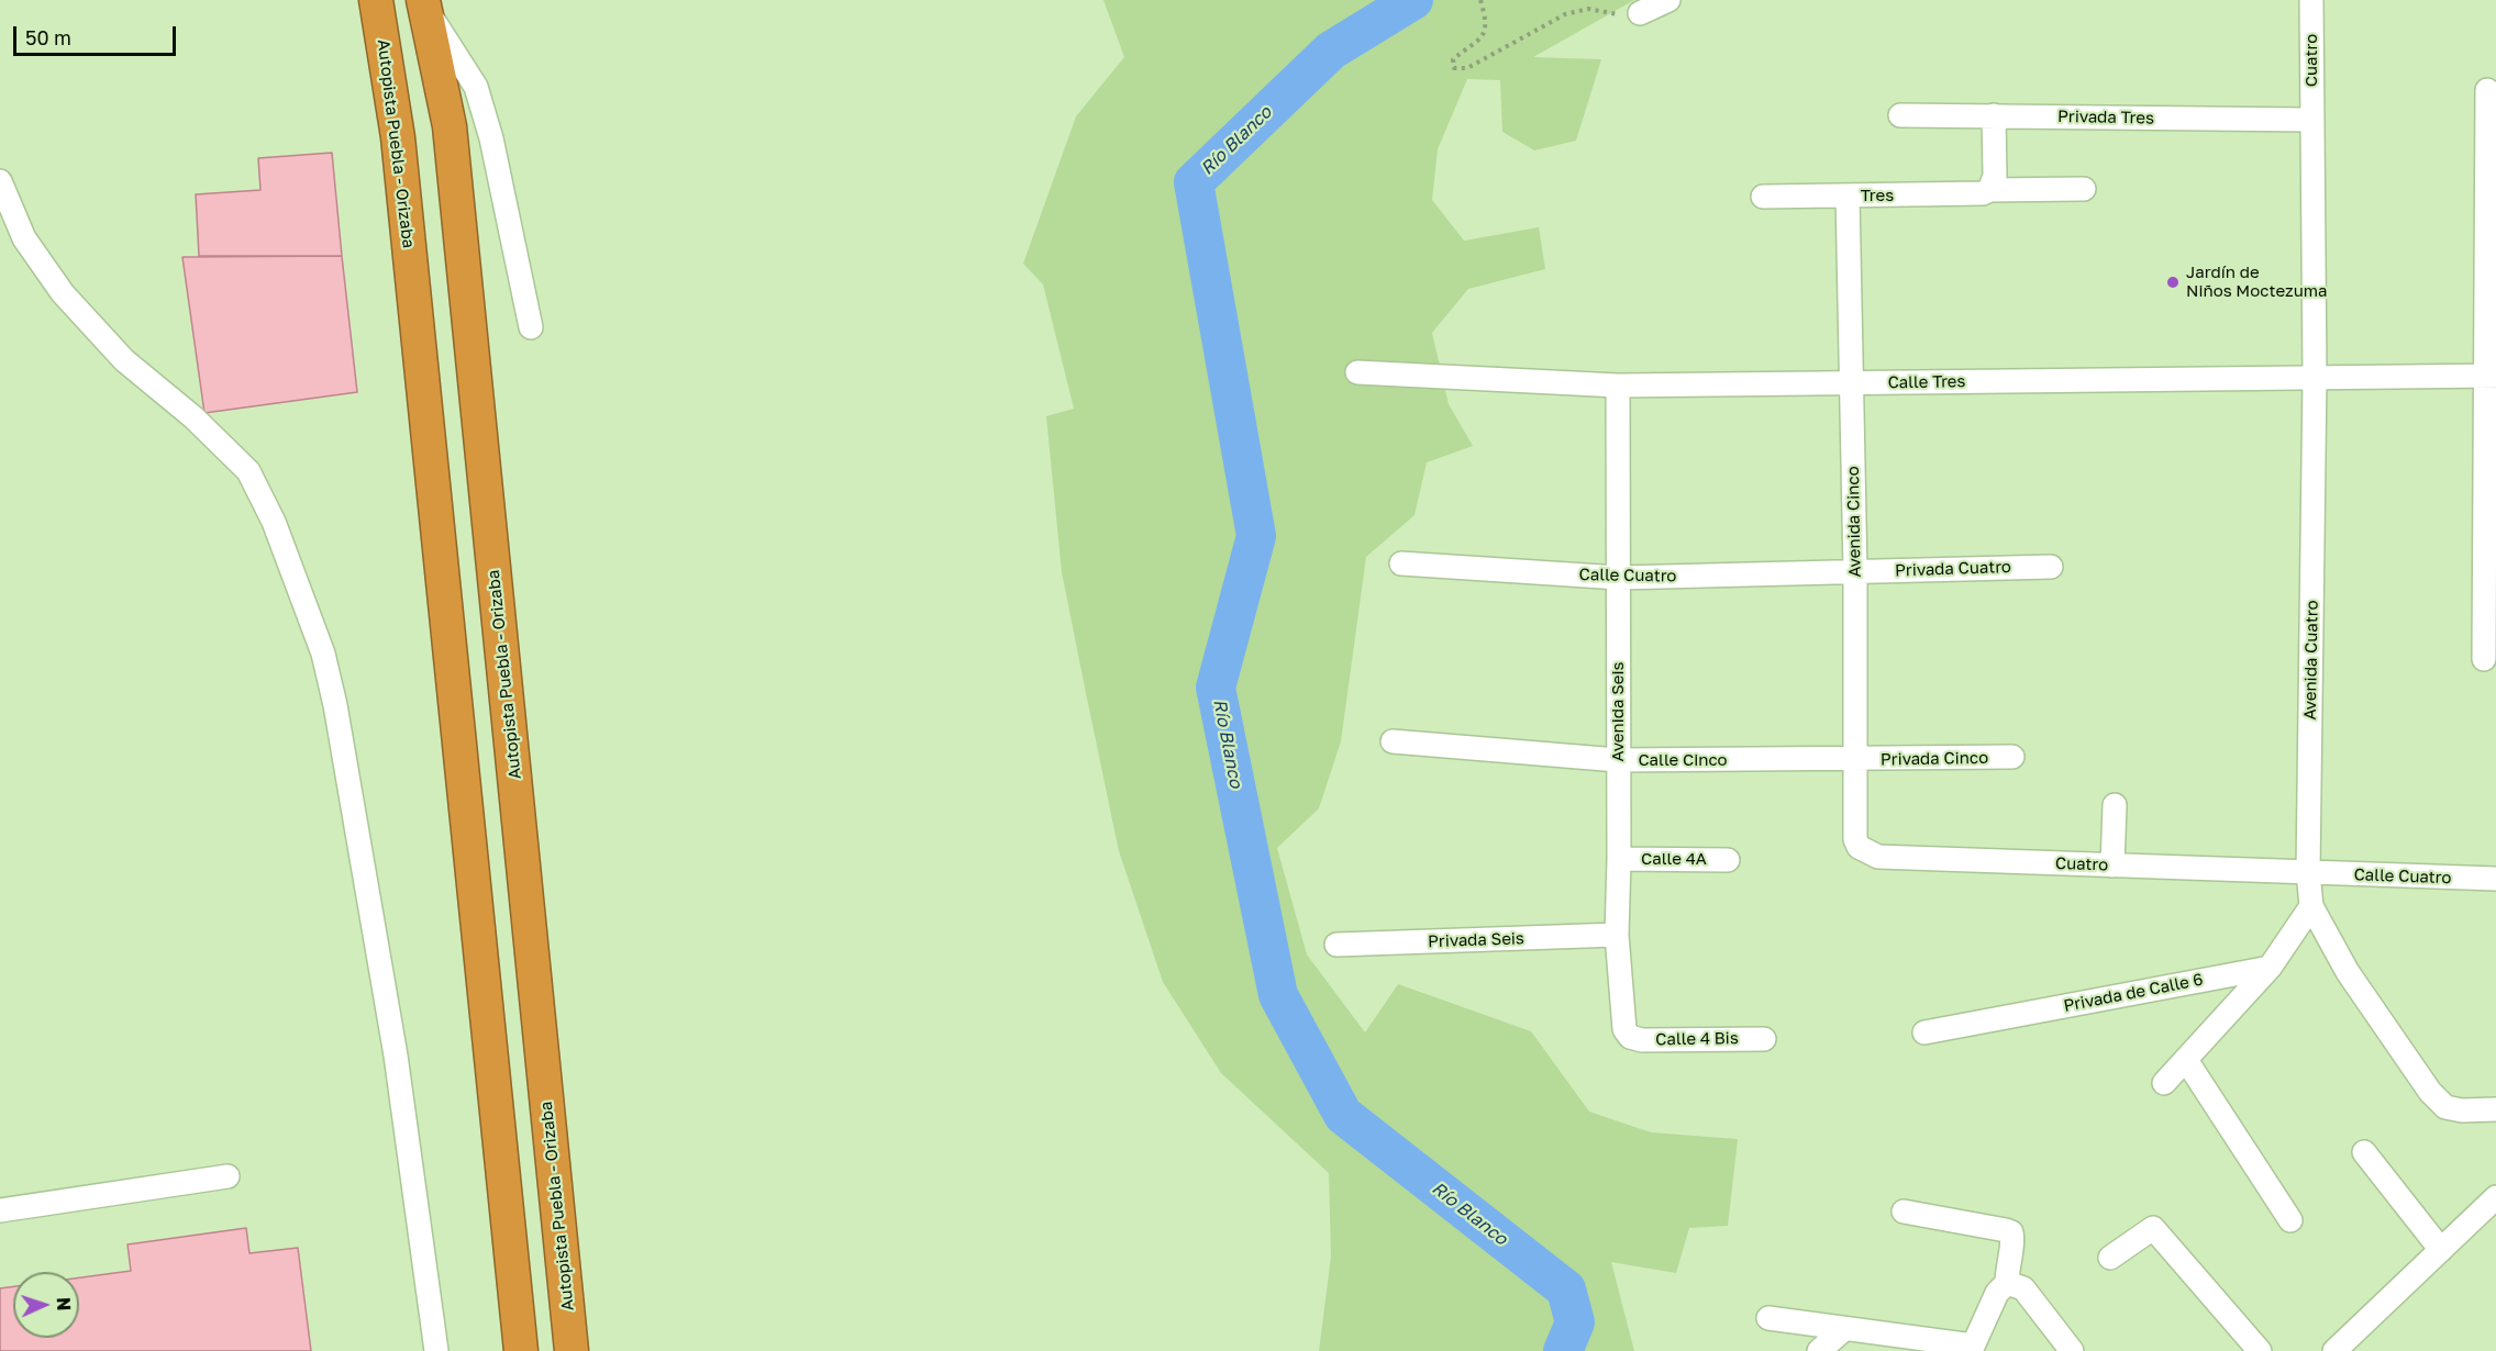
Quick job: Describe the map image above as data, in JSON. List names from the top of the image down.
{
  "streets": {
    "highway": ["Autopista Puebla - Orizaba"],
    "street": [
      "Cuatro",
      "Privada Tres",
      "Tres",
      "Calle Tres",
      "Avenida Cinco",
      "Privada Cuatro",
      "Calle Cuatro",
      "Avenida Cuatro",
      "Avenida Seis",
      "Privada Cinco",
      "Calle Cinco",
      "Calle 4A",
      "Privada Seis",
      "Privada de Calle 6",
      "Calle 4 Bis"
    ]
  },
  "crossings": [
    ["Cuatro", "Privada Tres"],
    ["Cuatro", "Avenida Cinco"],
    ["Cuatro", "Calle Cuatro"],
    ["Cuatro", "Avenida Cuatro"],
    ["Privada Tres", "Avenida Cuatro"],
    ["Tres", "Avenida Cinco"],
    ["Calle Tres", "Avenida Cinco"],
    ["Calle Tres", "Avenida Cuatro"],
    ["Calle Tres", "Avenida Seis"],
    ["Avenida Cinco", "Privada Cuatro"],
    ["Avenida Cinco", "Calle Cuatro"],
    ["Avenida Cinco", "Privada Cinco"],
    ["Avenida Cinco", "Calle Cinco"],
    ["Privada Cuatro", "Calle Cuatro"],
    ["Calle Cuatro", "Avenida Cuatro"],
    ["Calle Cuatro", "Avenida Seis"],
    ["Avenida Seis", "Calle Cinco"],
    ["Avenida Seis", "Calle 4A"],
    ["Avenida Seis", "Privada Seis"],
    ["Avenida Seis", "Calle 4 Bis"],
    ["Privada Cinco", "Calle Cinco"]
  ],
  "water": ["Río Blanco"],
  "places": ["Jardín de Niños Moctezuma"],
  "scale_bar": "50 m",
  "north": "right"
}
